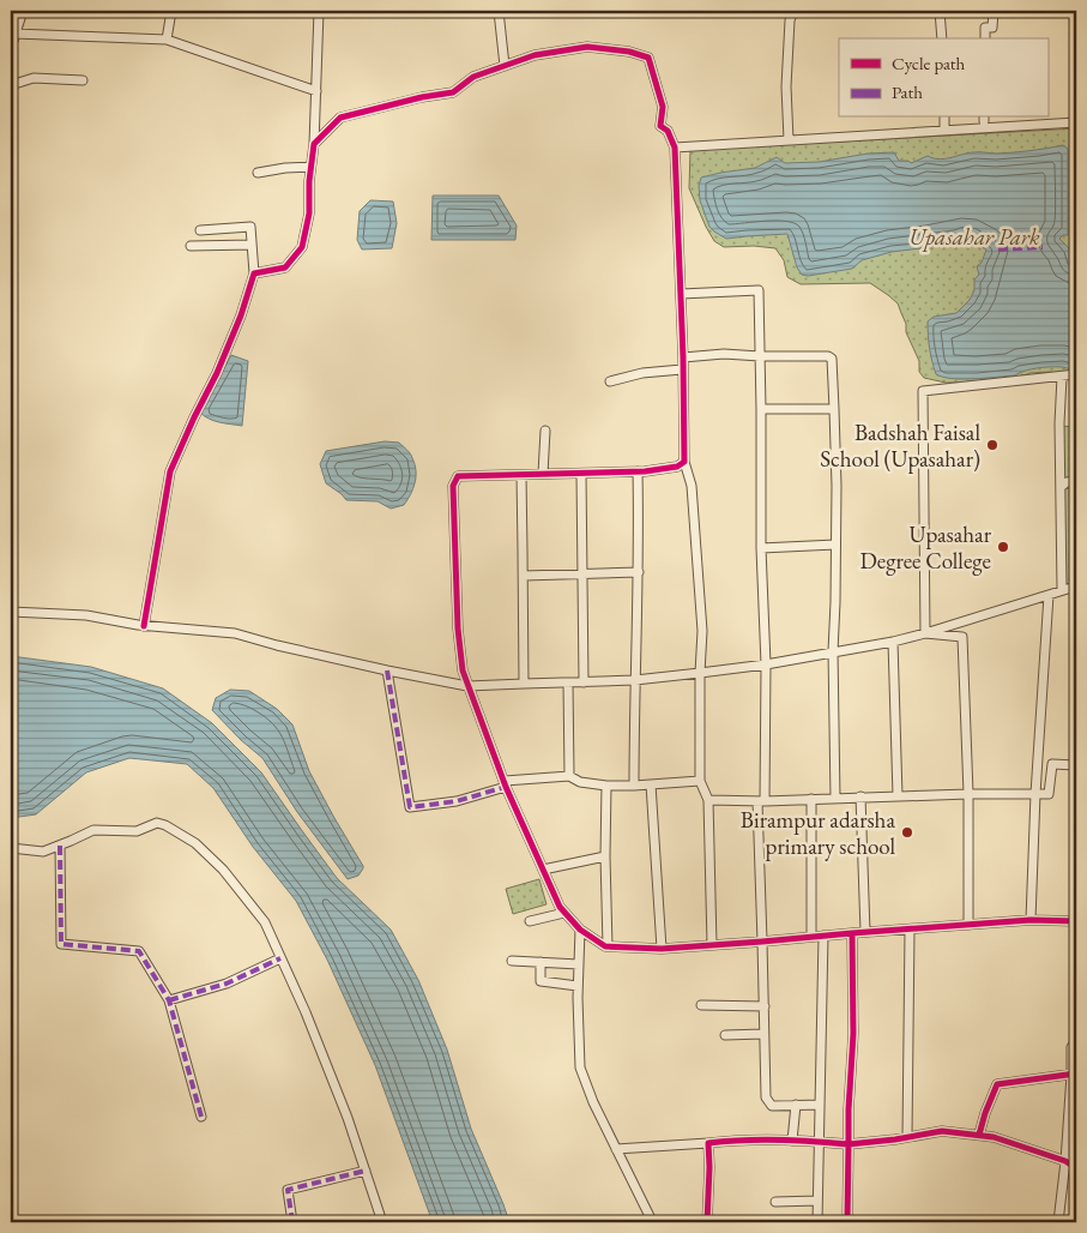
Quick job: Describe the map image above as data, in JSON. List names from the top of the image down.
{
  "parks": ["Upasahar Park"],
  "places": ["Badshah Faisal School (Upasahar)", "Upasahar Degree College", "Birampur adarsha primary school"],
  "legend": ["Cycle path", "Path"]
}
